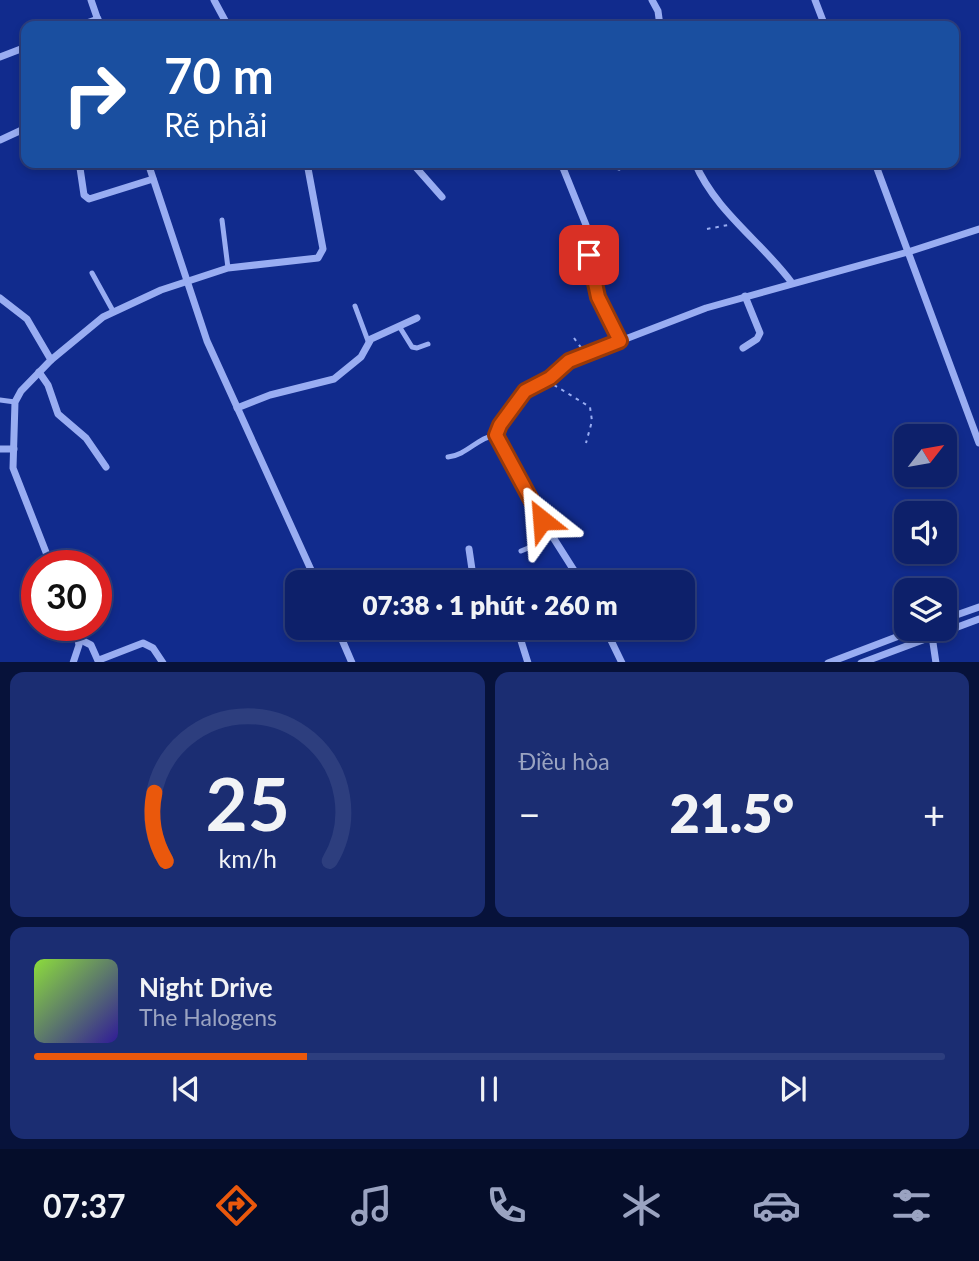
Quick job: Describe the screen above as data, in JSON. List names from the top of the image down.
{
  "north": "top right",
  "page": {
    "turn": ["70 m", "Rẽ phải"],
    "limit": "30",
    "trip": "07:38 · 1 phút · 260 m",
    "tile": "Điều hòa",
    "heat": ["−", "21.5°", "+"],
    "song": ["Night Drive", "The Halogens"],
    "tabs": "07:37",
    "gauge": ["25", "km/h"]
  }
}
